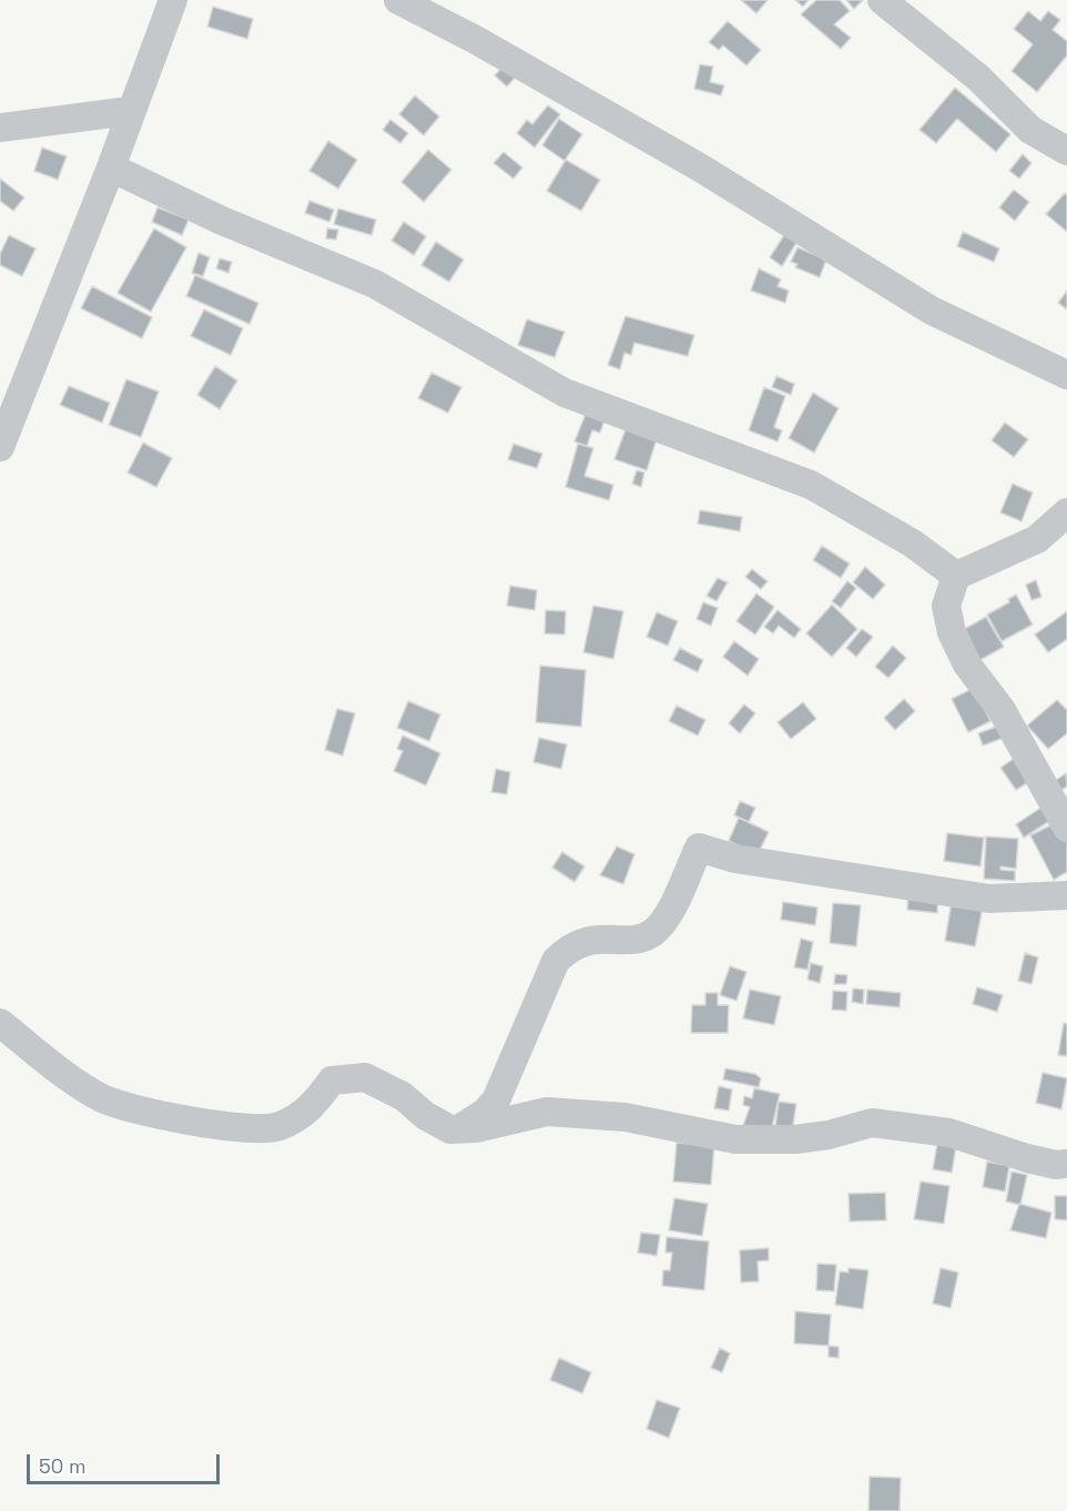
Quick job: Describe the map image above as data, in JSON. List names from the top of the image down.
{
  "scale_bar": "50 m"
}
